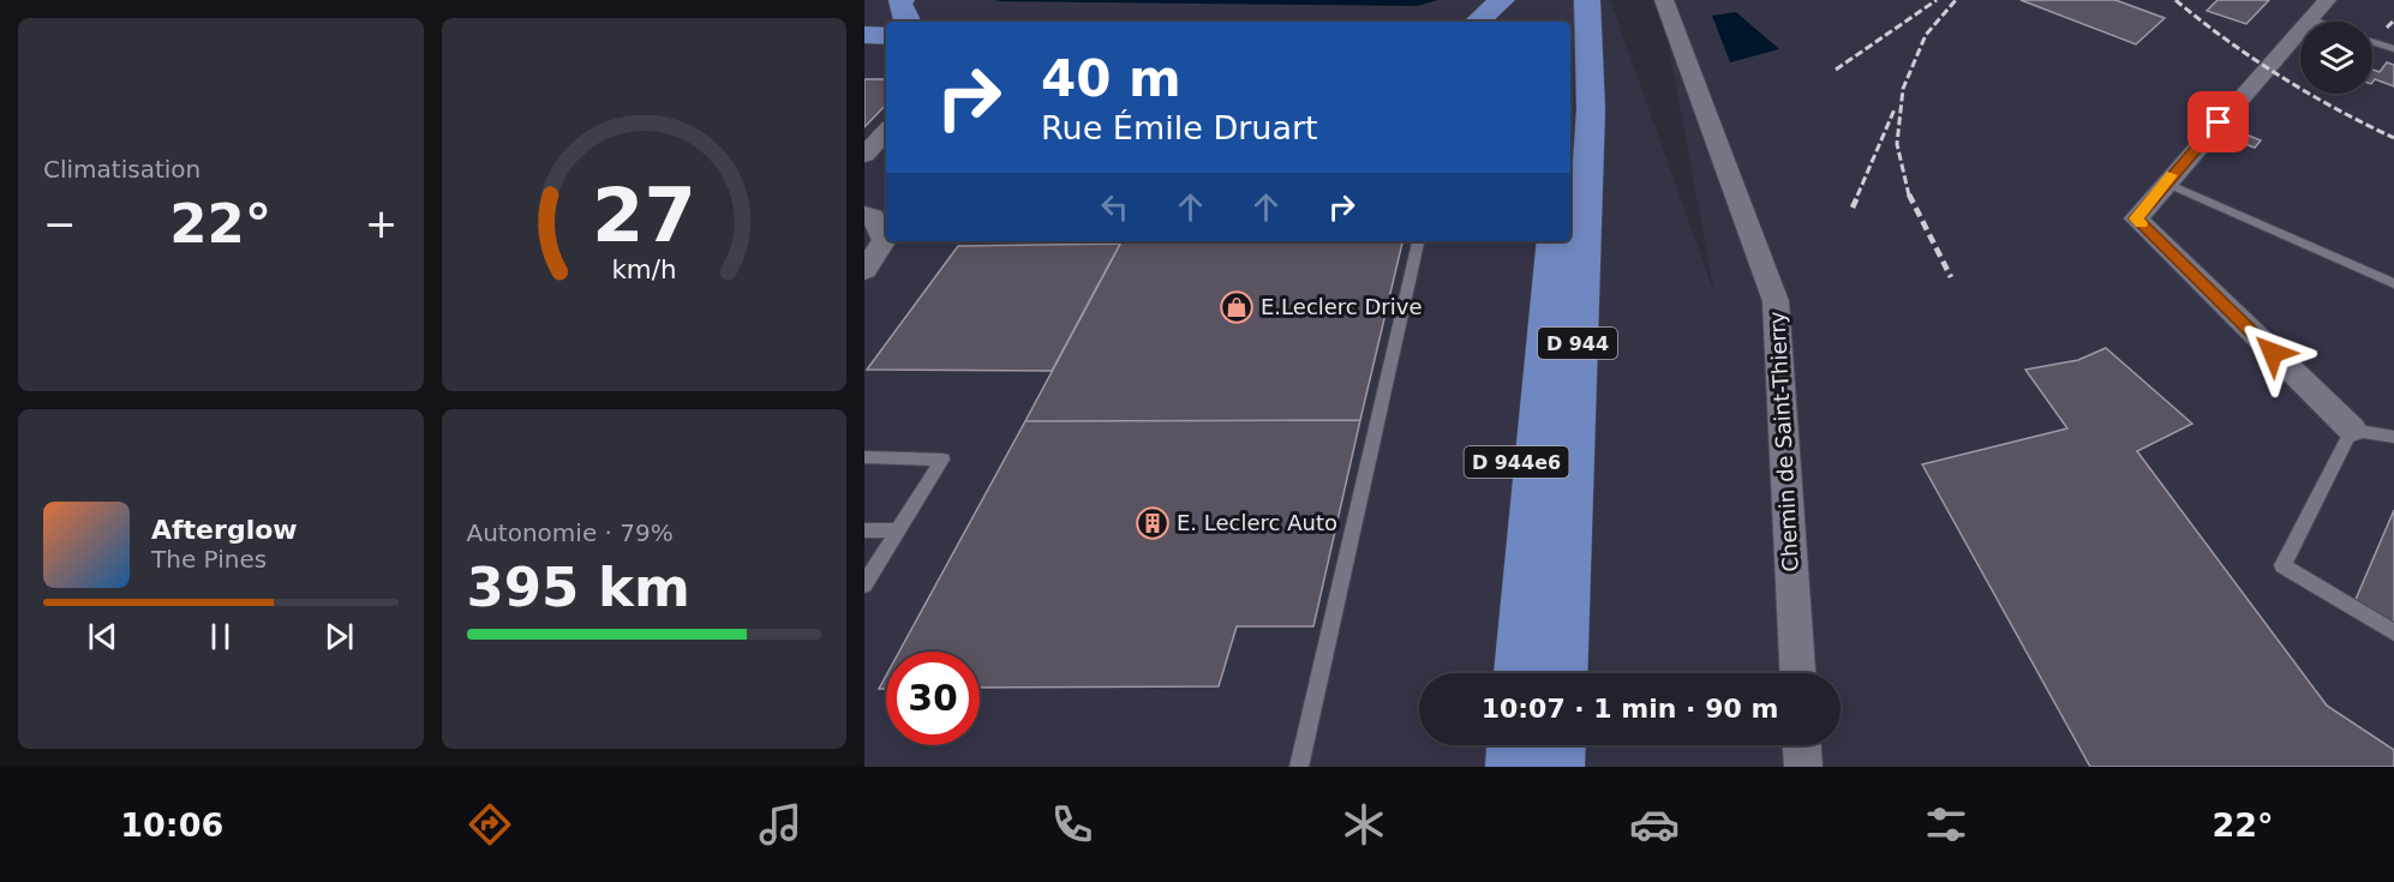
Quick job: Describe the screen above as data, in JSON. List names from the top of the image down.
{
  "streets": {
    "highway": ["D 944", "D 944e6"],
    "street": ["Chemin de Saint-Thierry"]
  },
  "places": {
    "shop": ["E.Leclerc Drive"],
    "building": ["E. Leclerc Auto"]
  },
  "page": {
    "tile": [
      "Climatisation",
      ["Autonomie · 79%", "395 km"]
    ],
    "turn": ["40 m", "Rue Émile Druart"],
    "heat": ["−", "22°", "+"],
    "song": ["Afterglow", "The Pines"],
    "limit": "30",
    "trip": "10:07 · 1 min · 90 m",
    "tabs": ["10:06", "22°"],
    "gauge": ["27", "km/h"]
  }
}
